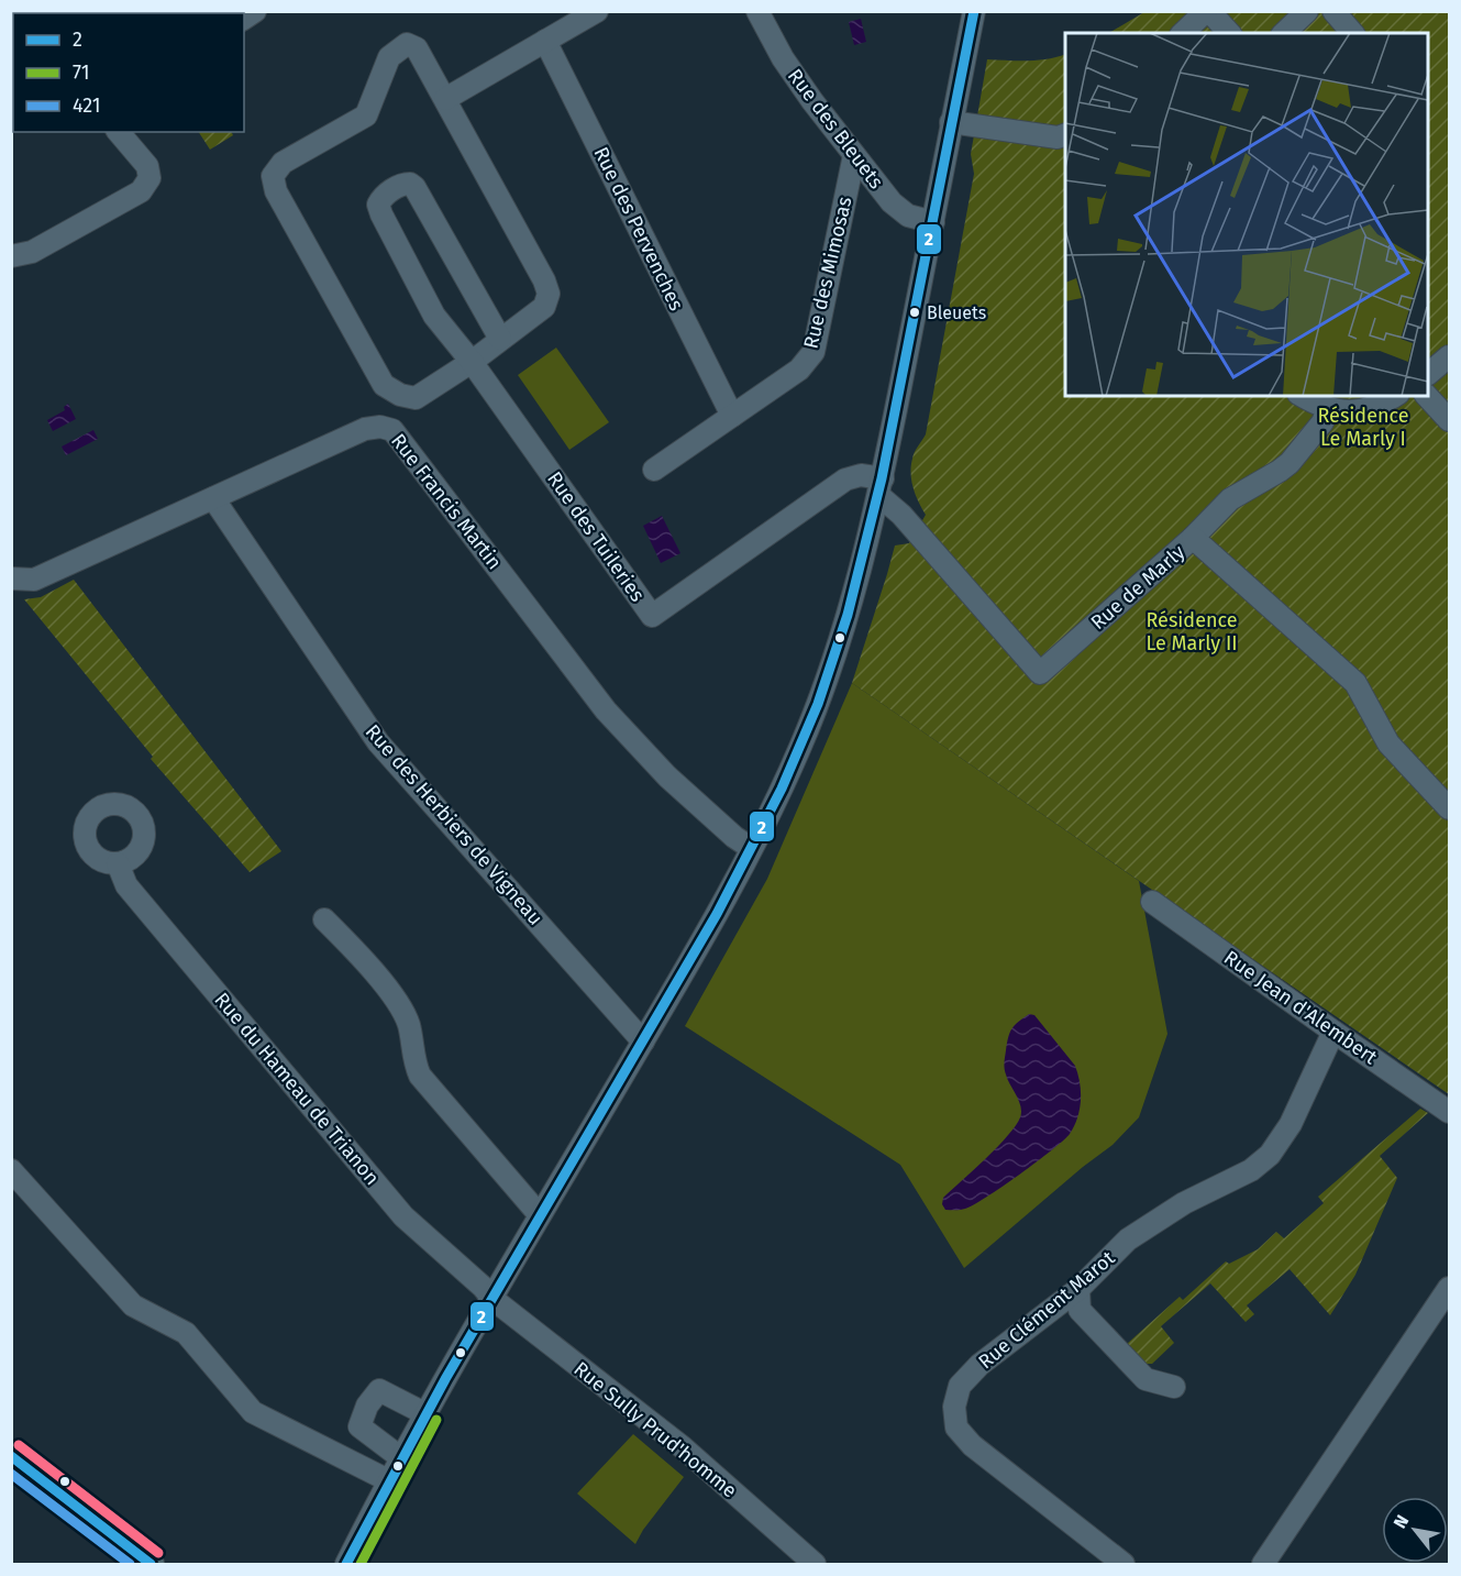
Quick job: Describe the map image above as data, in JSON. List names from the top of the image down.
{
  "streets": {
    "street": [
      "Rue des Bleuets",
      "Rue des Pervenches",
      "Rue des Mimosas",
      "Rue Francis Martin",
      "Rue des Tuileries",
      "Rue de Marly",
      "Rue des Herbiers de Vigneau",
      "Rue Jean d'Alembert",
      "Rue du Hameau de Trianon",
      "Rue Clément Marot",
      "Rue Sully Prud'homme"
    ]
  },
  "crossings": [
    ["Rue des Bleuets", "Rue des Mimosas"],
    ["Rue des Pervenches", "Rue des Mimosas"],
    ["Rue Francis Martin", "Rue des Herbiers de Vigneau"],
    ["Rue des Tuileries", "Rue de Marly"],
    ["Rue Jean d'Alembert", "Rue Clément Marot"],
    ["Rue du Hameau de Trianon", "Rue Sully Prud'homme"]
  ],
  "parks": ["Résidence Le Marly I", "Résidence Le Marly II"],
  "places": ["Bleuets"],
  "lines": ["transit line 2", "transit line 71", "transit line 421"],
  "legend": ["2", "71", "421"],
  "north": "top left"
}
